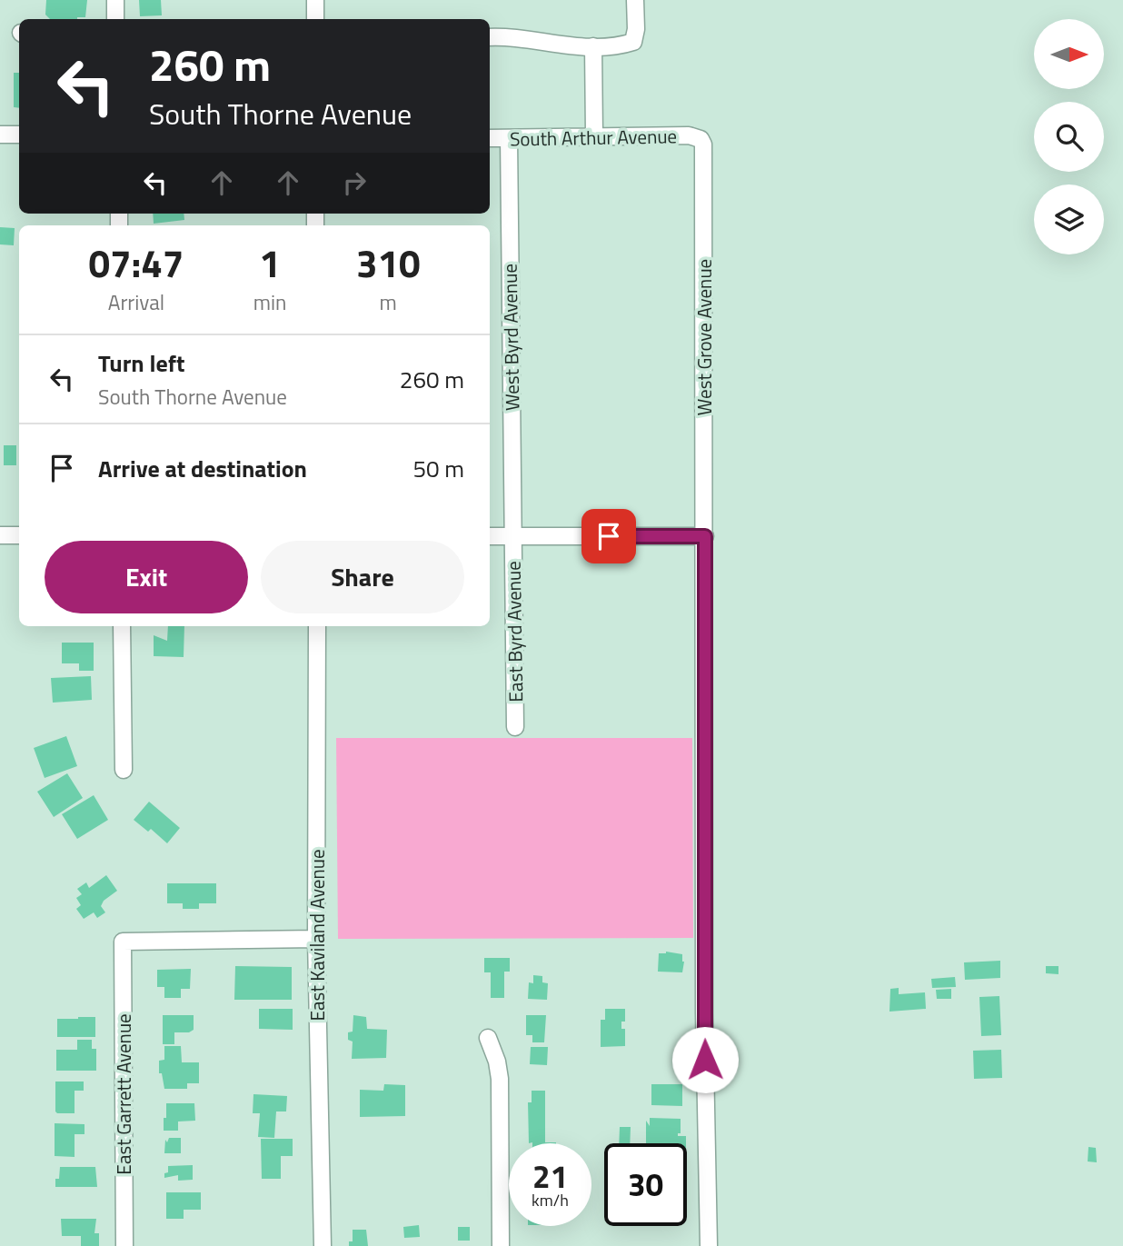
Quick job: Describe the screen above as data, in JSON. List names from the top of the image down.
{
  "streets": {
    "street": [
      "South Arthur Avenue",
      "West Byrd Avenue",
      "West Grove Avenue",
      "East Byrd Avenue",
      "East Kaviland Avenue",
      "East Garrett Avenue"
    ]
  },
  "crossings": [
    ["South Arthur Avenue", "West Byrd Avenue"],
    ["South Arthur Avenue", "West Grove Avenue"],
    ["West Byrd Avenue", "East Byrd Avenue"],
    ["East Kaviland Avenue", "East Garrett Avenue"]
  ],
  "north": "right",
  "page": {
    "turn": ["260 m", "South Thorne Avenue"],
    "eta": [
      "07:47",
      "Arrival",
      "1",
      "min",
      "310",
      "m"
    ],
    "list": [
      {
        "name": "Turn left",
        "note": "South Thorne Avenue",
        "value": "260 m"
      },
      {
        "name": "Arrive at destination",
        "value": "50 m"
      }
    ],
    "buttons": ["Exit", "Share"],
    "speed": "21 km/h",
    "limit": "30"
  }
}
